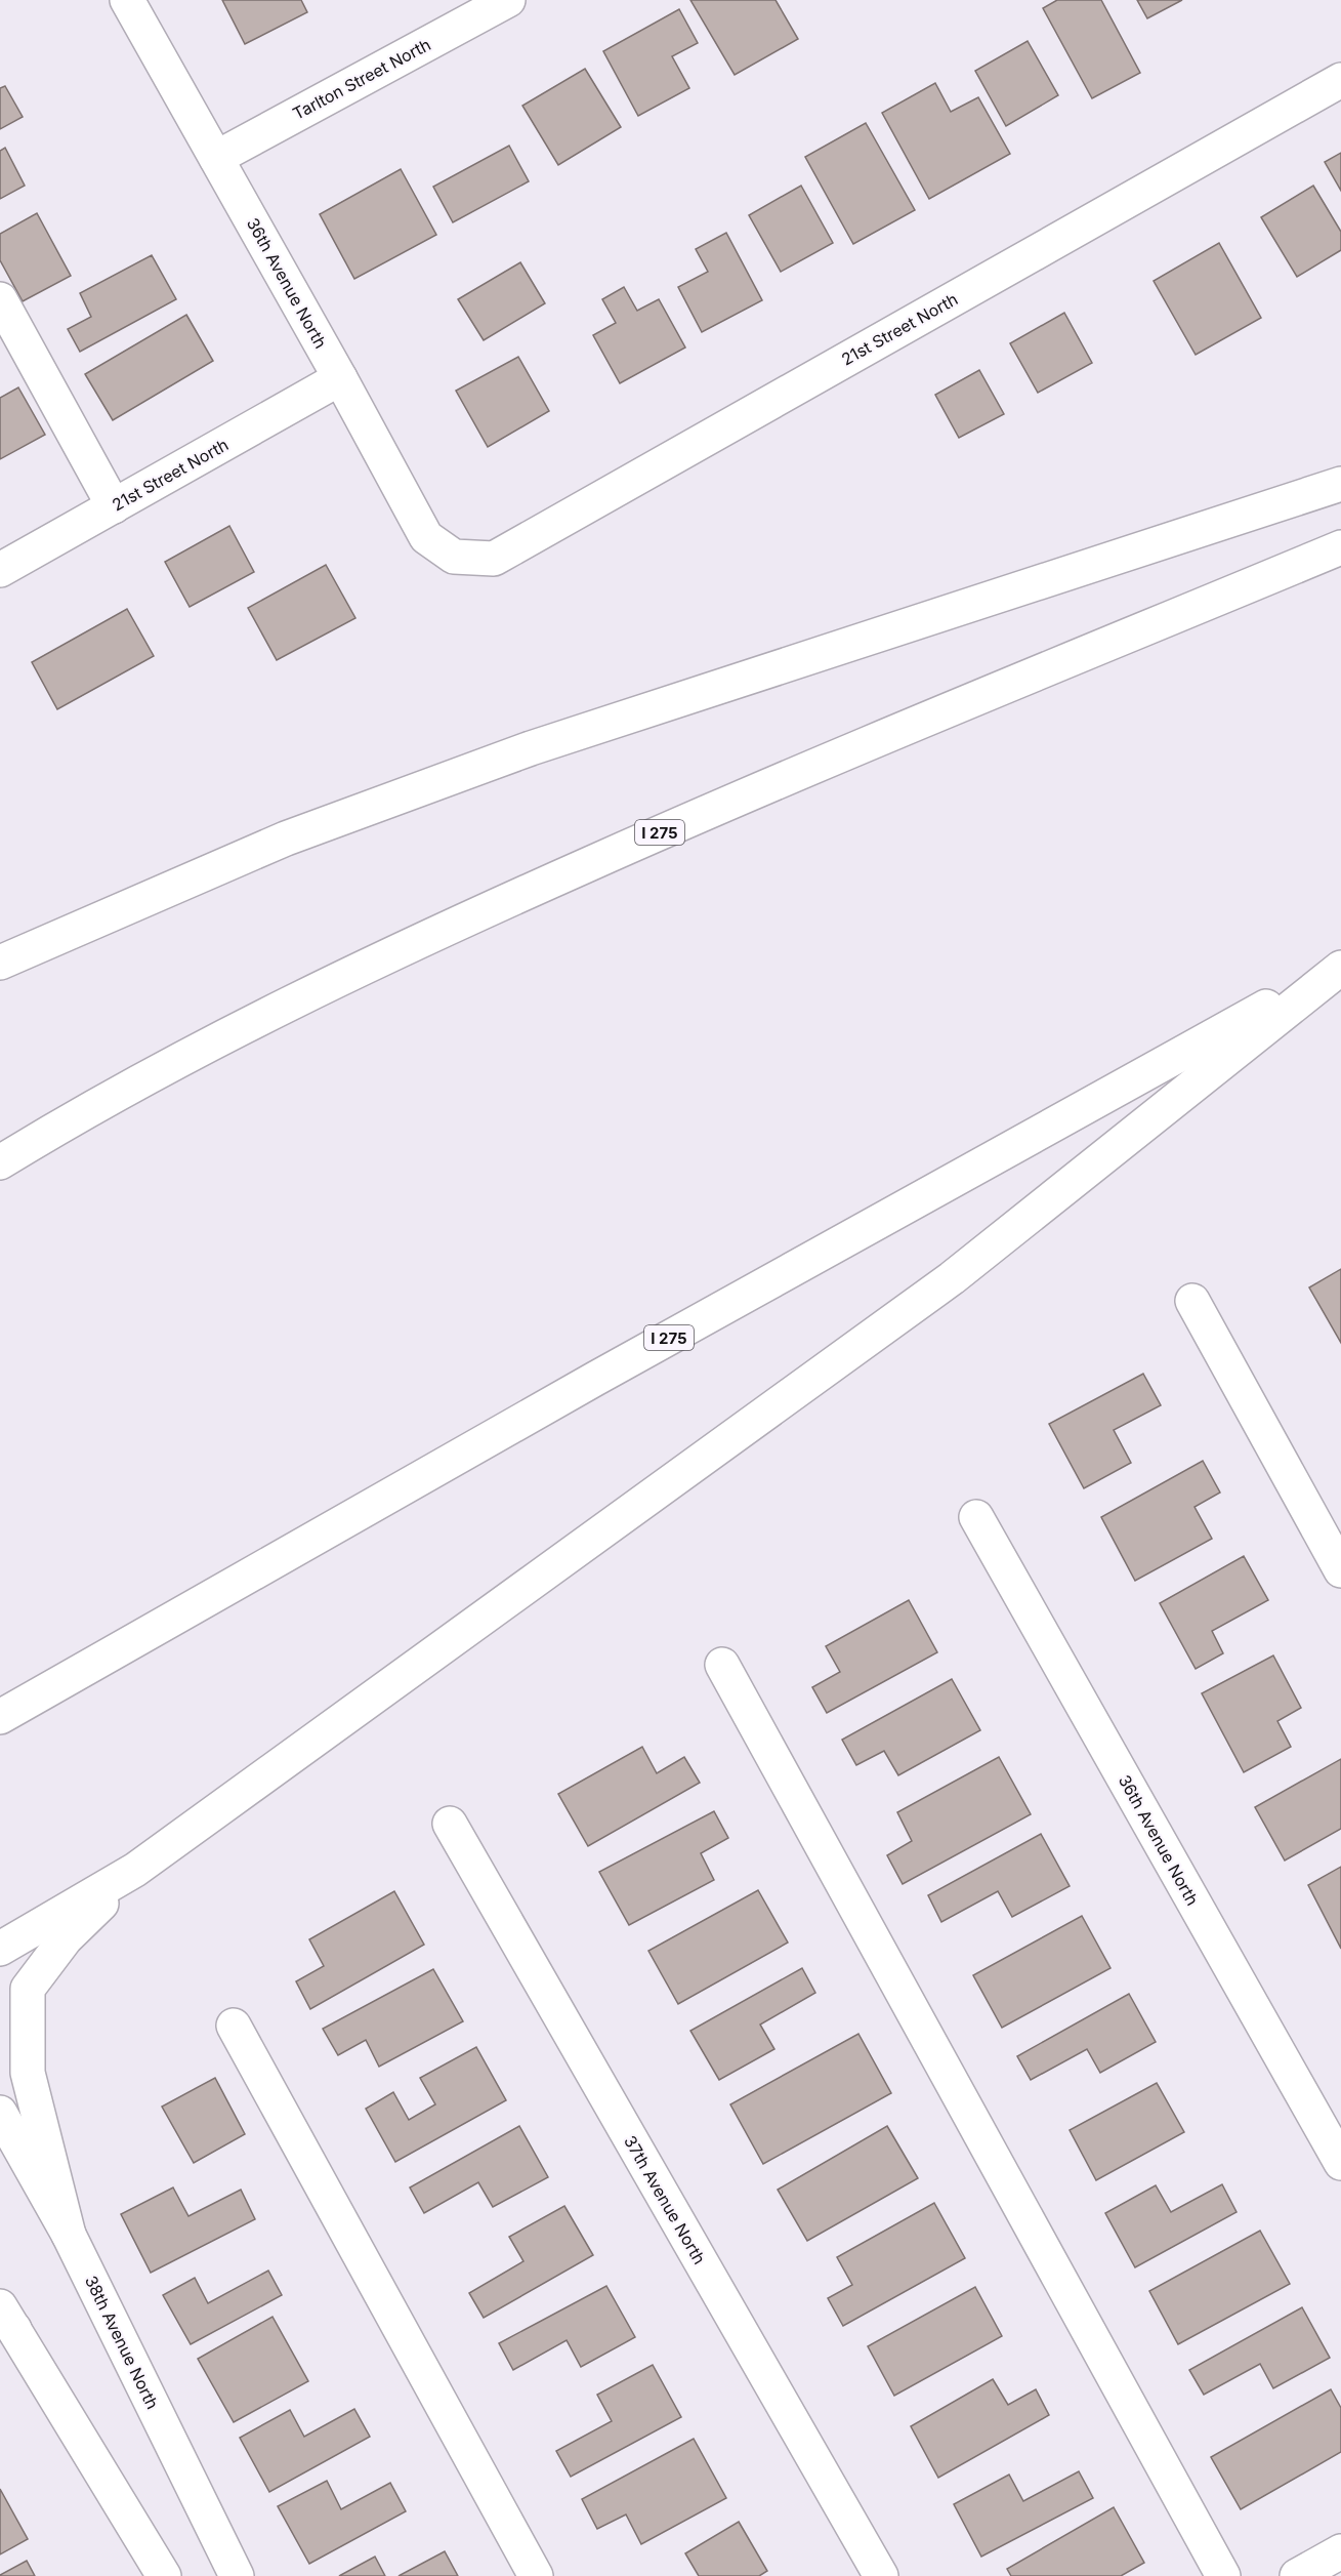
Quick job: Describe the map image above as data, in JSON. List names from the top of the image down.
{
  "streets": {
    "main road": [
      "Tarlton Street North",
      "36th Avenue North",
      "21st Street North",
      "I 275",
      "37th Avenue North",
      "38th Avenue North"
    ]
  },
  "crossings": [
    ["Tarlton Street North", "36th Avenue North"],
    ["36th Avenue North", "21st Street North"]
  ]
}
